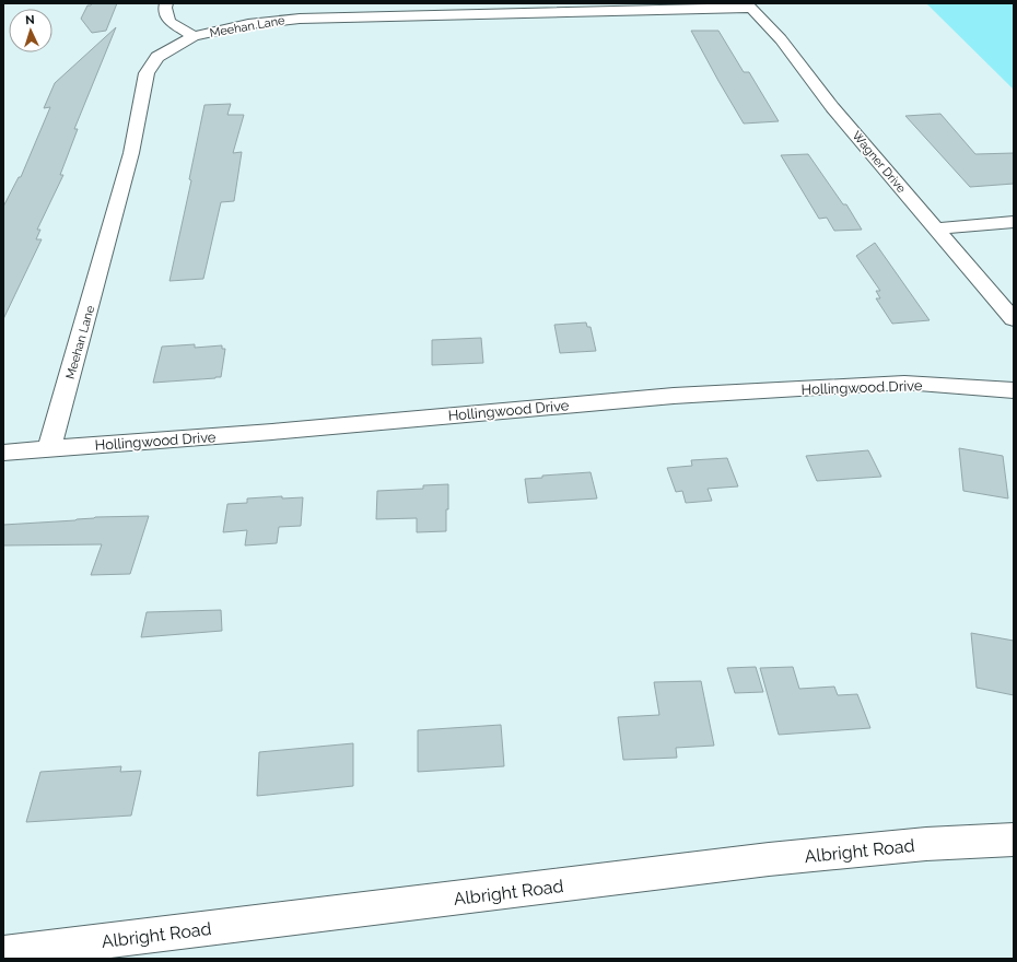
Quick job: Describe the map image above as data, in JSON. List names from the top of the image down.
{
  "streets": {
    "street": [
      "Meehan Lane",
      "Wagner Drive",
      "Hollingwood Drive",
      "Albright Road"
    ]
  },
  "crossings": [
    ["Meehan Lane", "Wagner Drive"],
    ["Meehan Lane", "Hollingwood Drive"]
  ],
  "north": "top"
}
